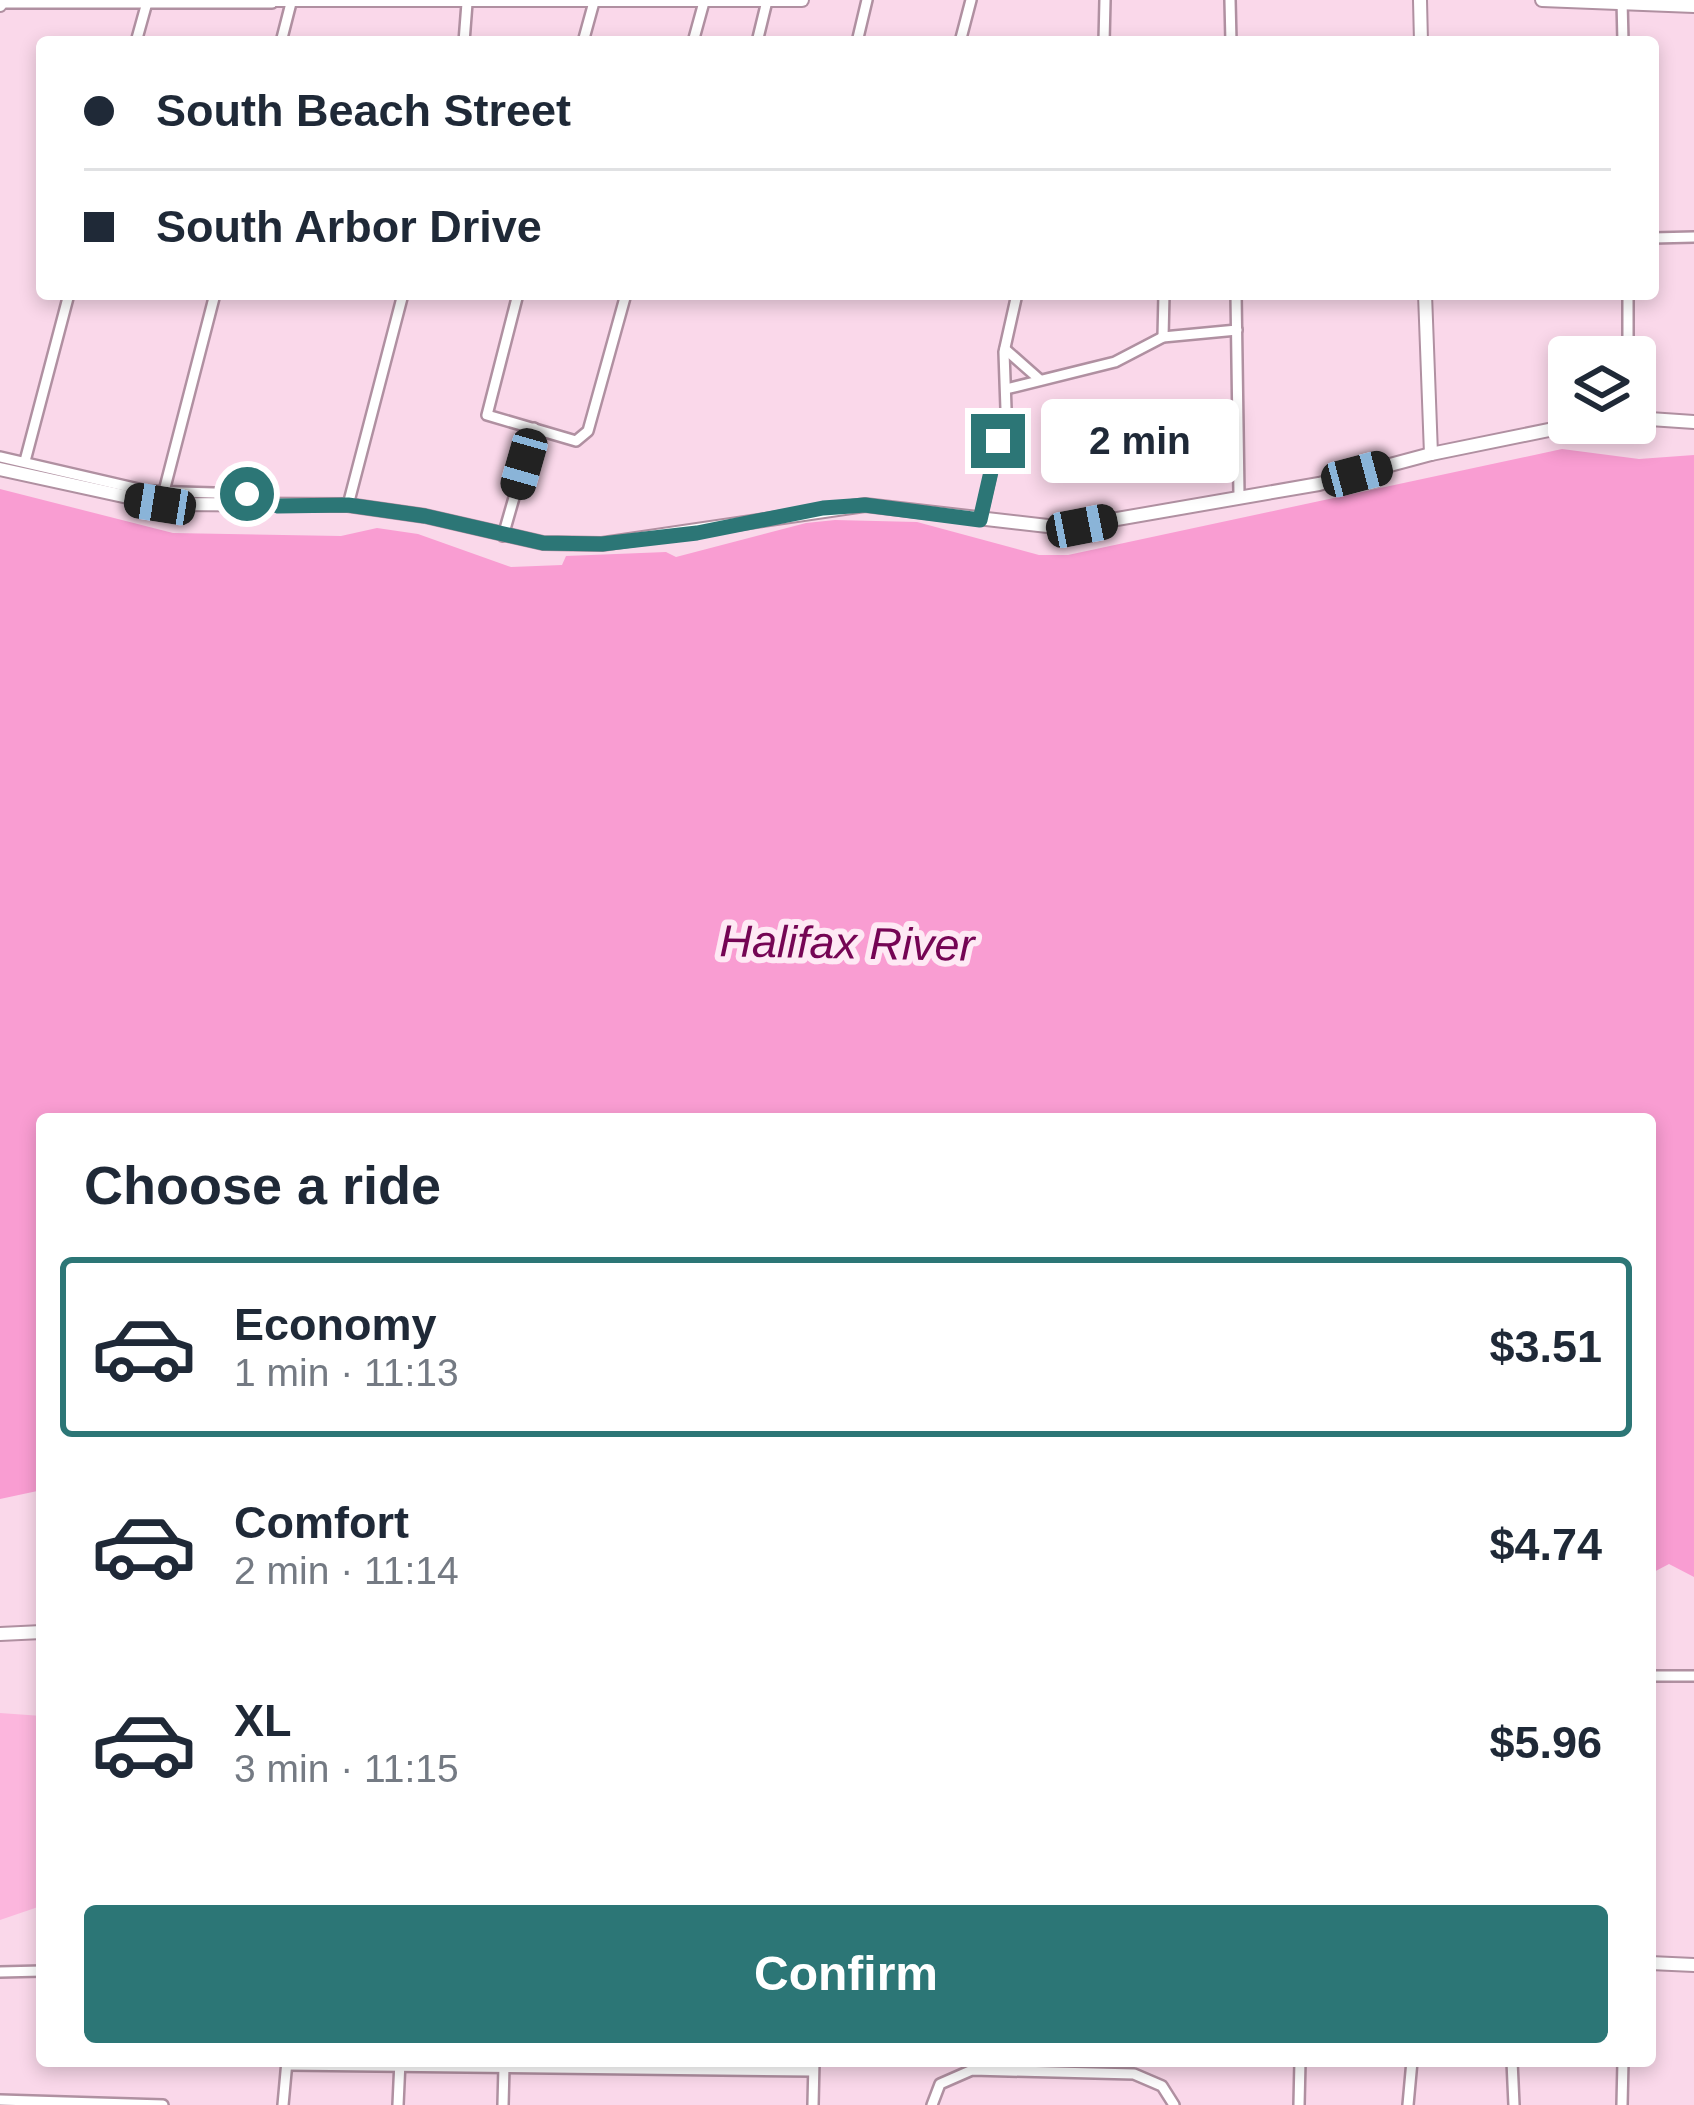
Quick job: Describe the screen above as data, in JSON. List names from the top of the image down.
{
  "water": ["Halifax River"],
  "page": {
    "banner": ["South Beach Street", "South Arbor Drive"],
    "bubble": "2 min",
    "heading": "Choose a ride",
    "list": [
      {
        "name": "Economy",
        "note": "1 min · 11:13",
        "value": "$3.51"
      },
      {
        "name": "Comfort",
        "note": "2 min · 11:14",
        "value": "$4.74"
      },
      {
        "name": "XL",
        "note": "3 min · 11:15",
        "value": "$5.96"
      }
    ],
    "buttons": "Confirm"
  }
}
